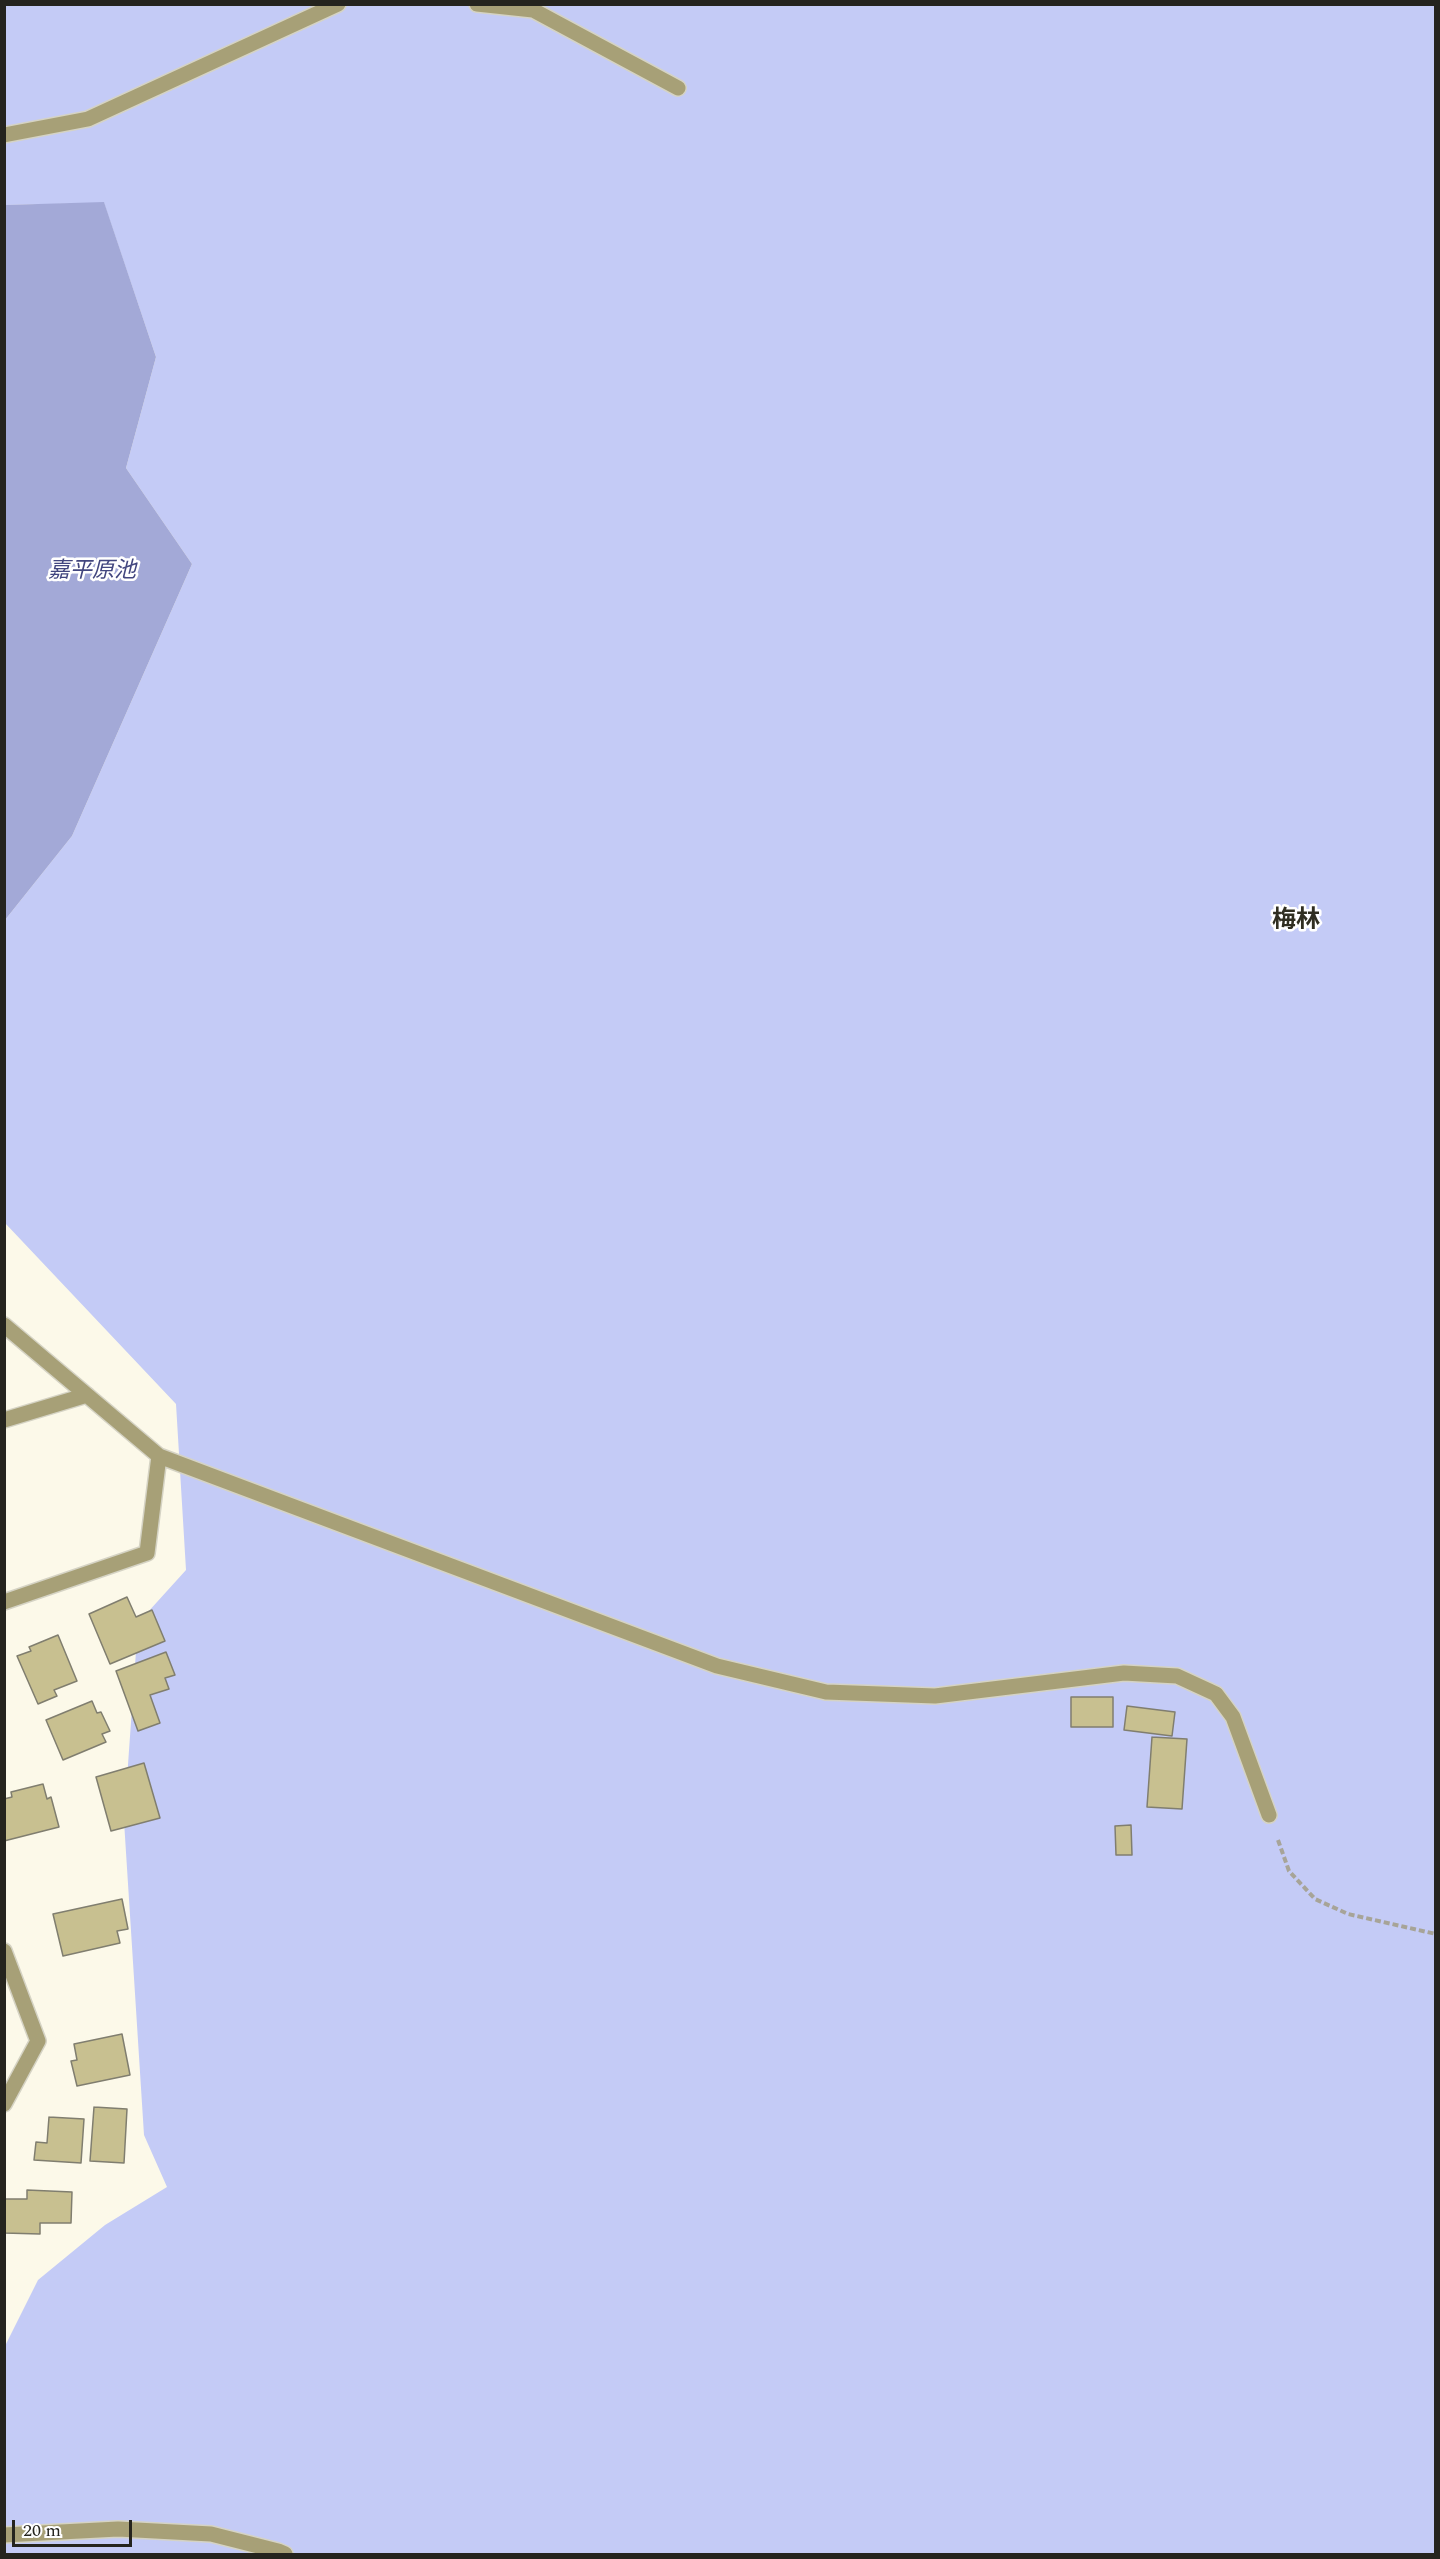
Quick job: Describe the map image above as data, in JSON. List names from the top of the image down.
{
  "districts": ["梅林"],
  "water": ["嘉平原池"],
  "scale_bar": "20 m"
}
